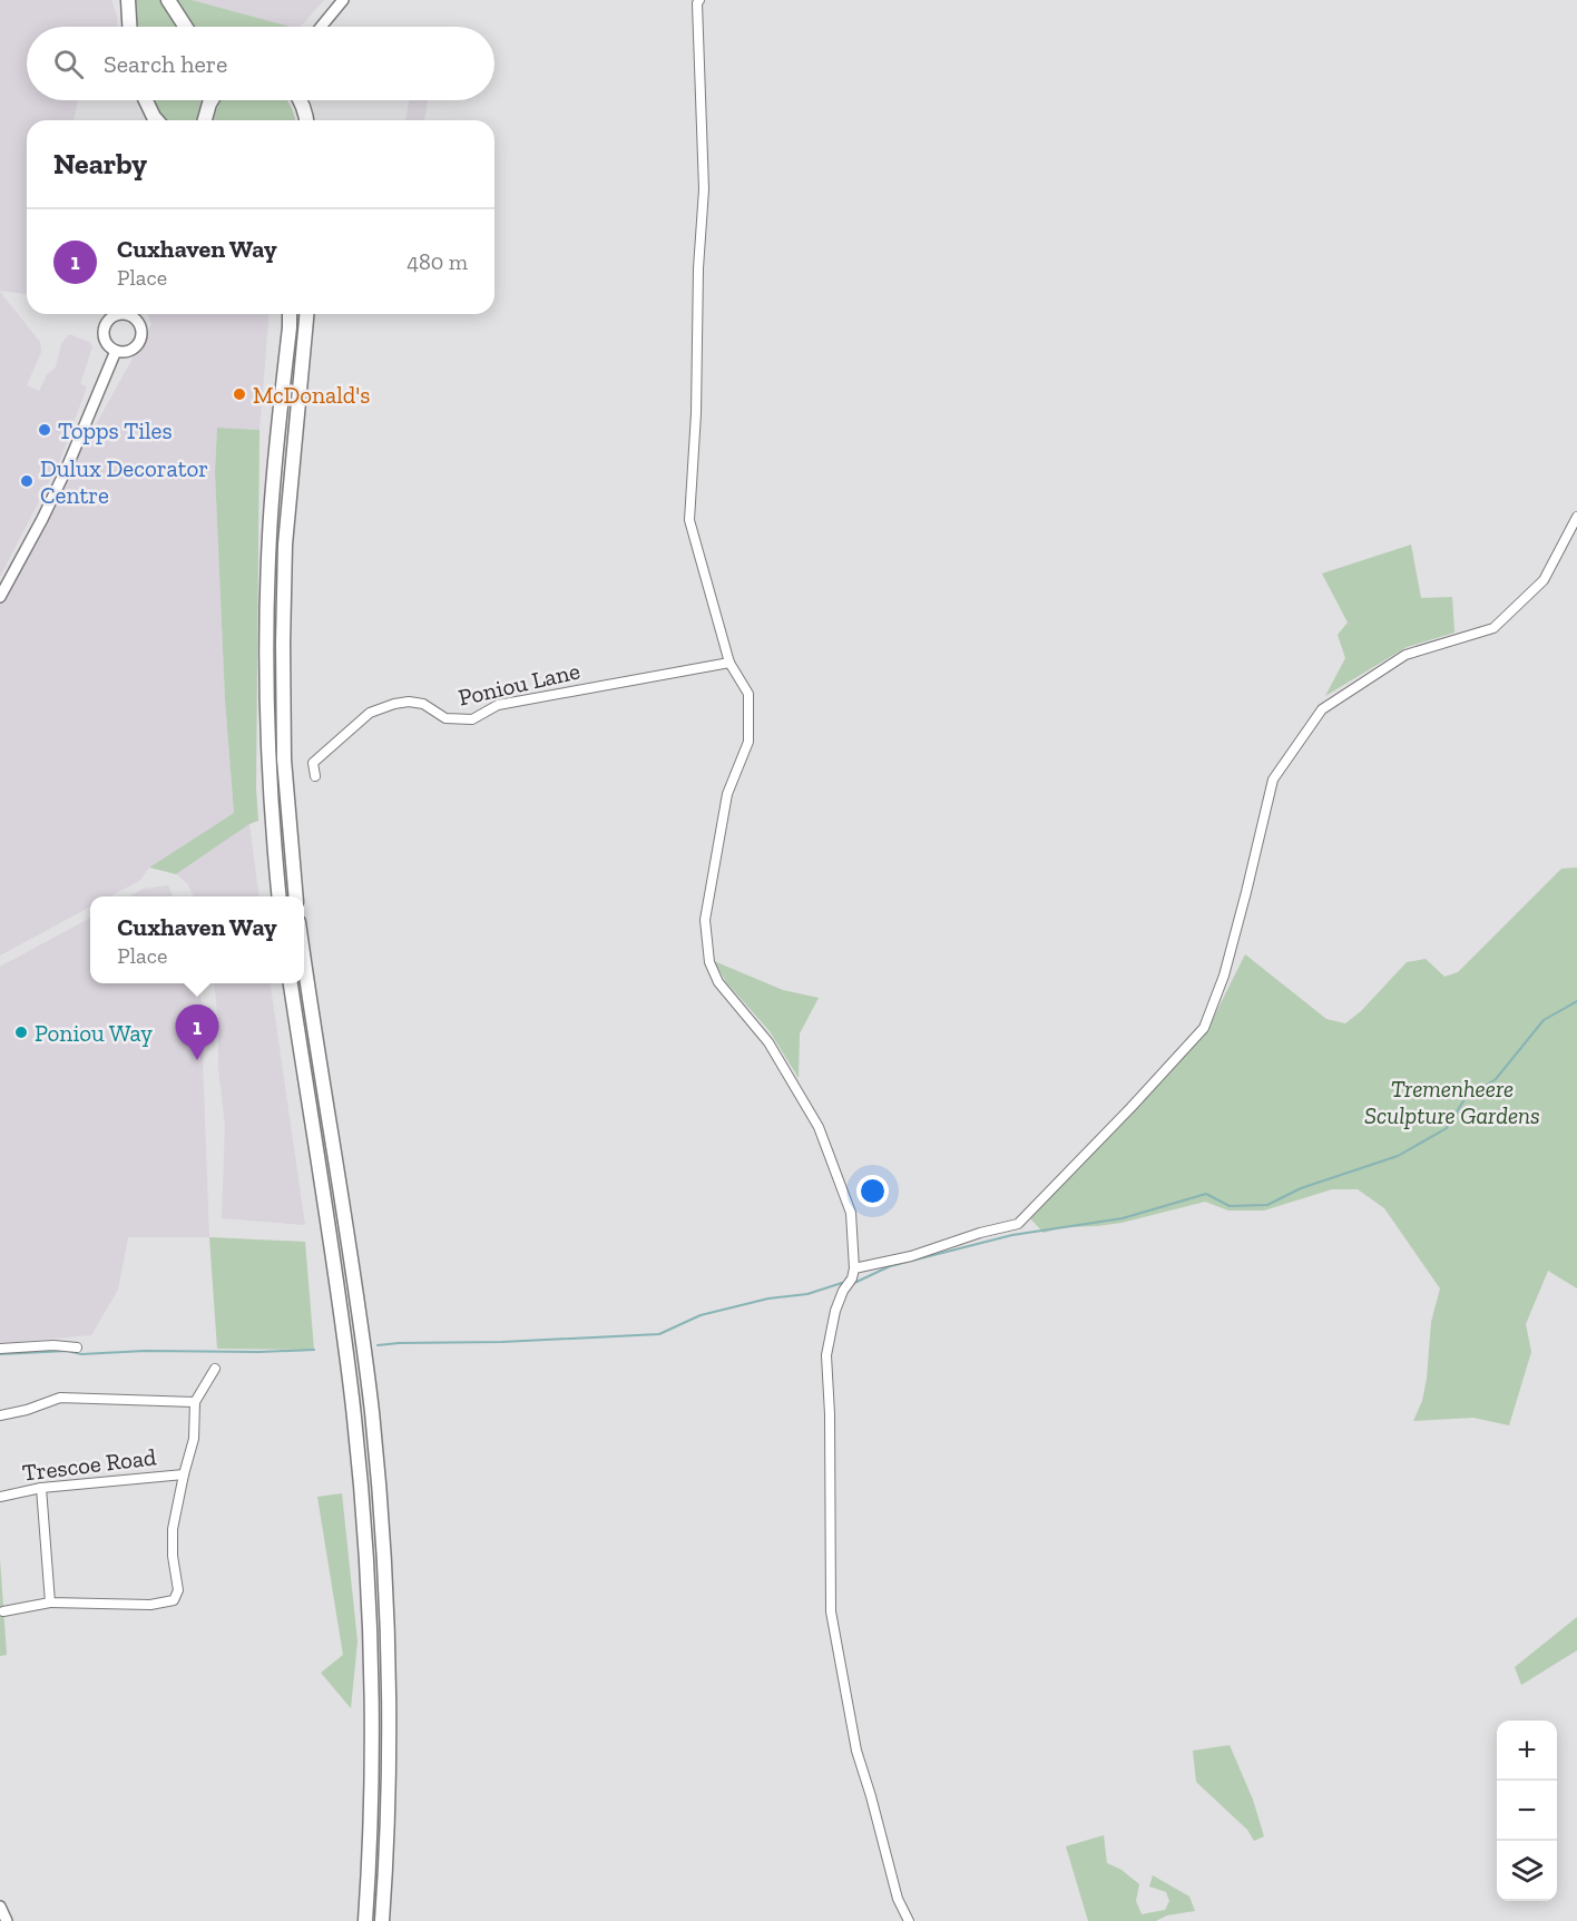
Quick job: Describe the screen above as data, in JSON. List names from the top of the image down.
{
  "streets": {
    "street": ["Poniou Lane", "Trescoe Road"]
  },
  "parks": ["Tremenheere Sculpture Gardens"],
  "places": [
    "McDonald's",
    "Topps Tiles",
    "Dulux Decorator Centre",
    "Poniou Way"
  ],
  "page": {
    "search": "Search here",
    "heading": "Nearby",
    "list": [
      {
        "mark": "1",
        "name": "Cuxhaven Way",
        "note": "Place",
        "value": "480 m"
      }
    ],
    "popup": ["Cuxhaven Way", "Place"],
    "pins": "1",
    "map_buttons": ["+", "−"]
  }
}
